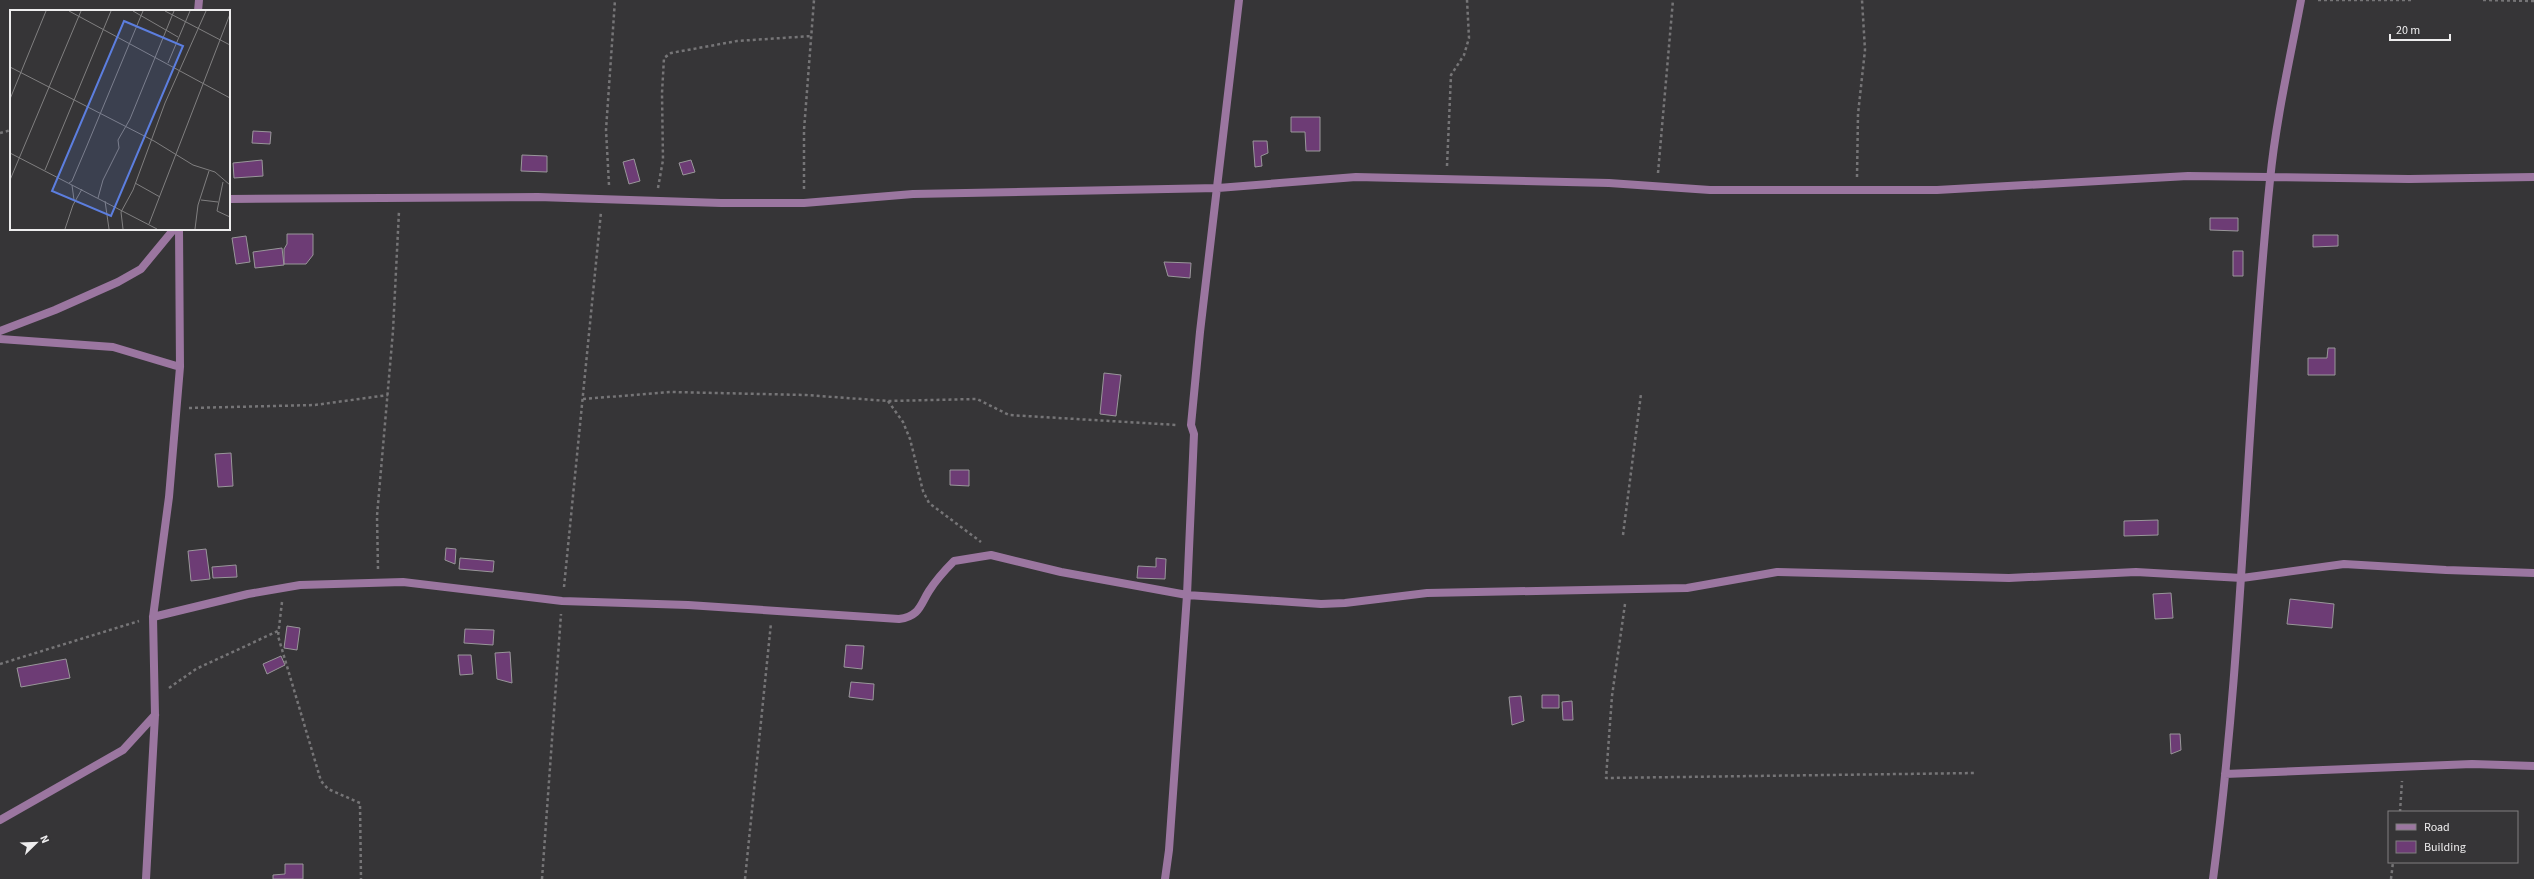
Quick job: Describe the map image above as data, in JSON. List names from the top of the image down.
{
  "legend": ["Road", "Building"],
  "scale_bar": "20 m",
  "north": "top right"
}
